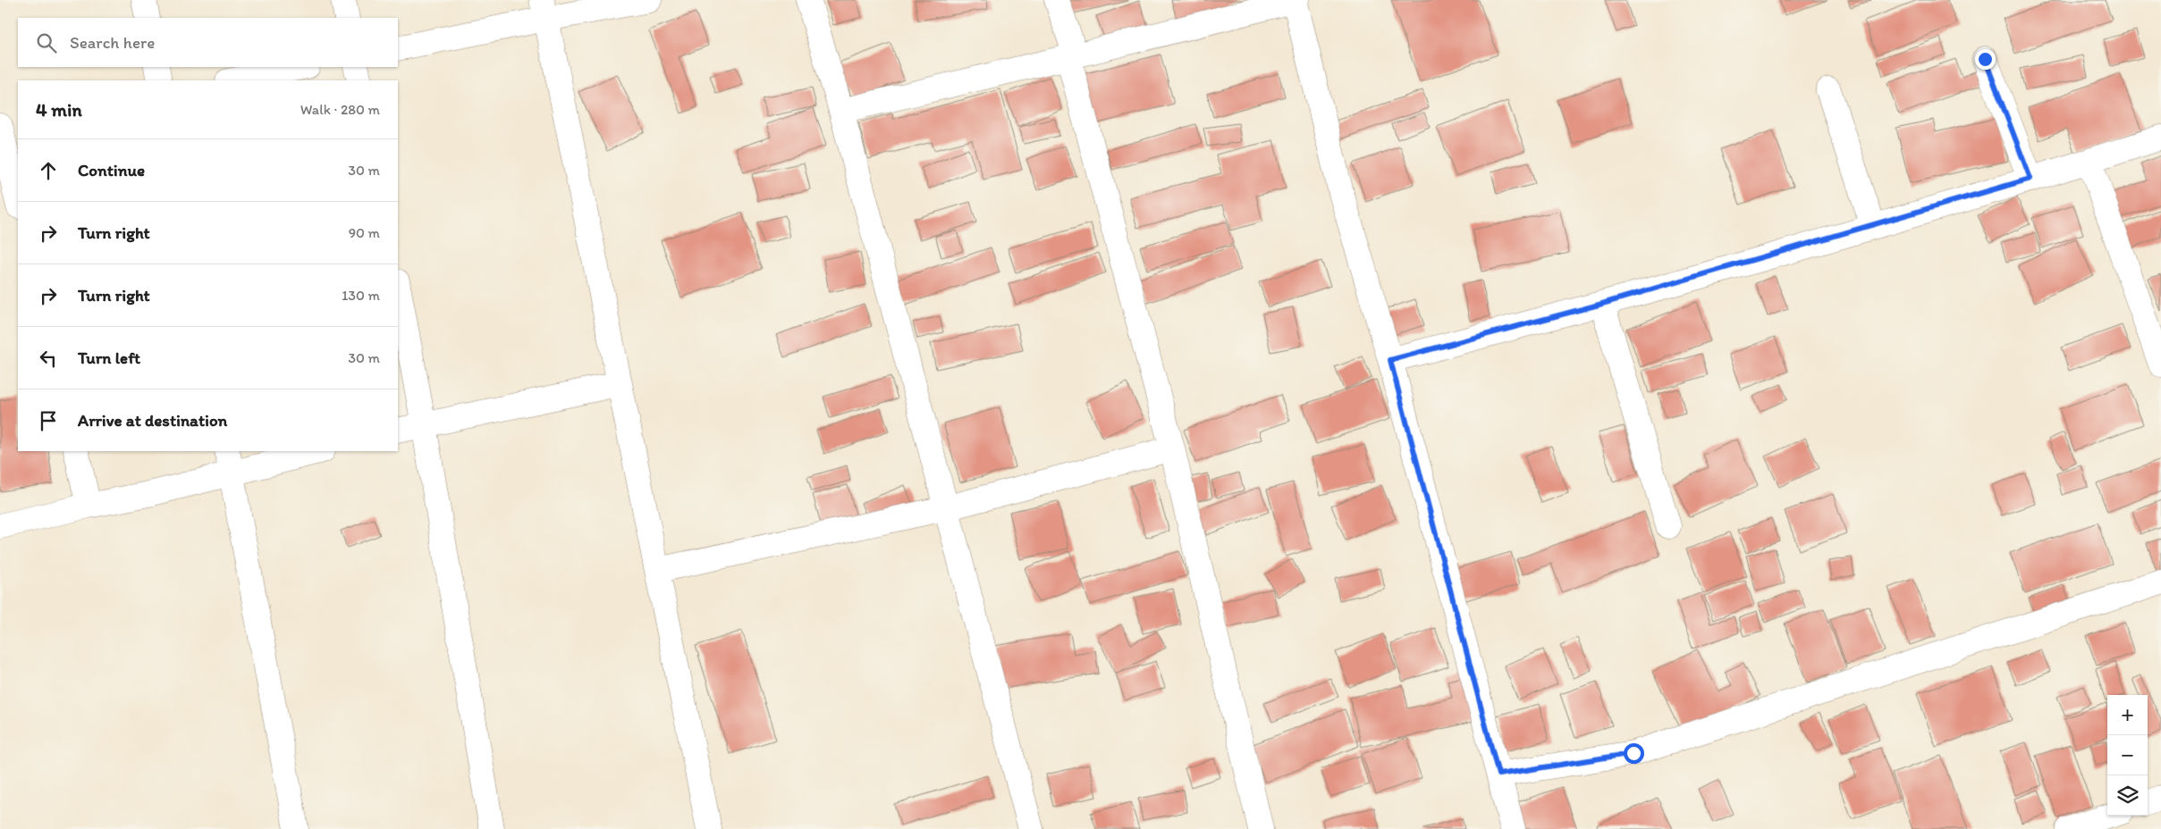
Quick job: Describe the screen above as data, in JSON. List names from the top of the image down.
{
  "page": {
    "search": "Search here",
    "heading": ["4 min", "Walk · 280 m"],
    "list": [
      ["Continue", "30 m"],
      ["Turn right", "90 m"],
      ["Turn right", "130 m"],
      ["Turn left", "30 m"],
      "Arrive at destination"
    ],
    "map_buttons": ["+", "−"]
  }
}
